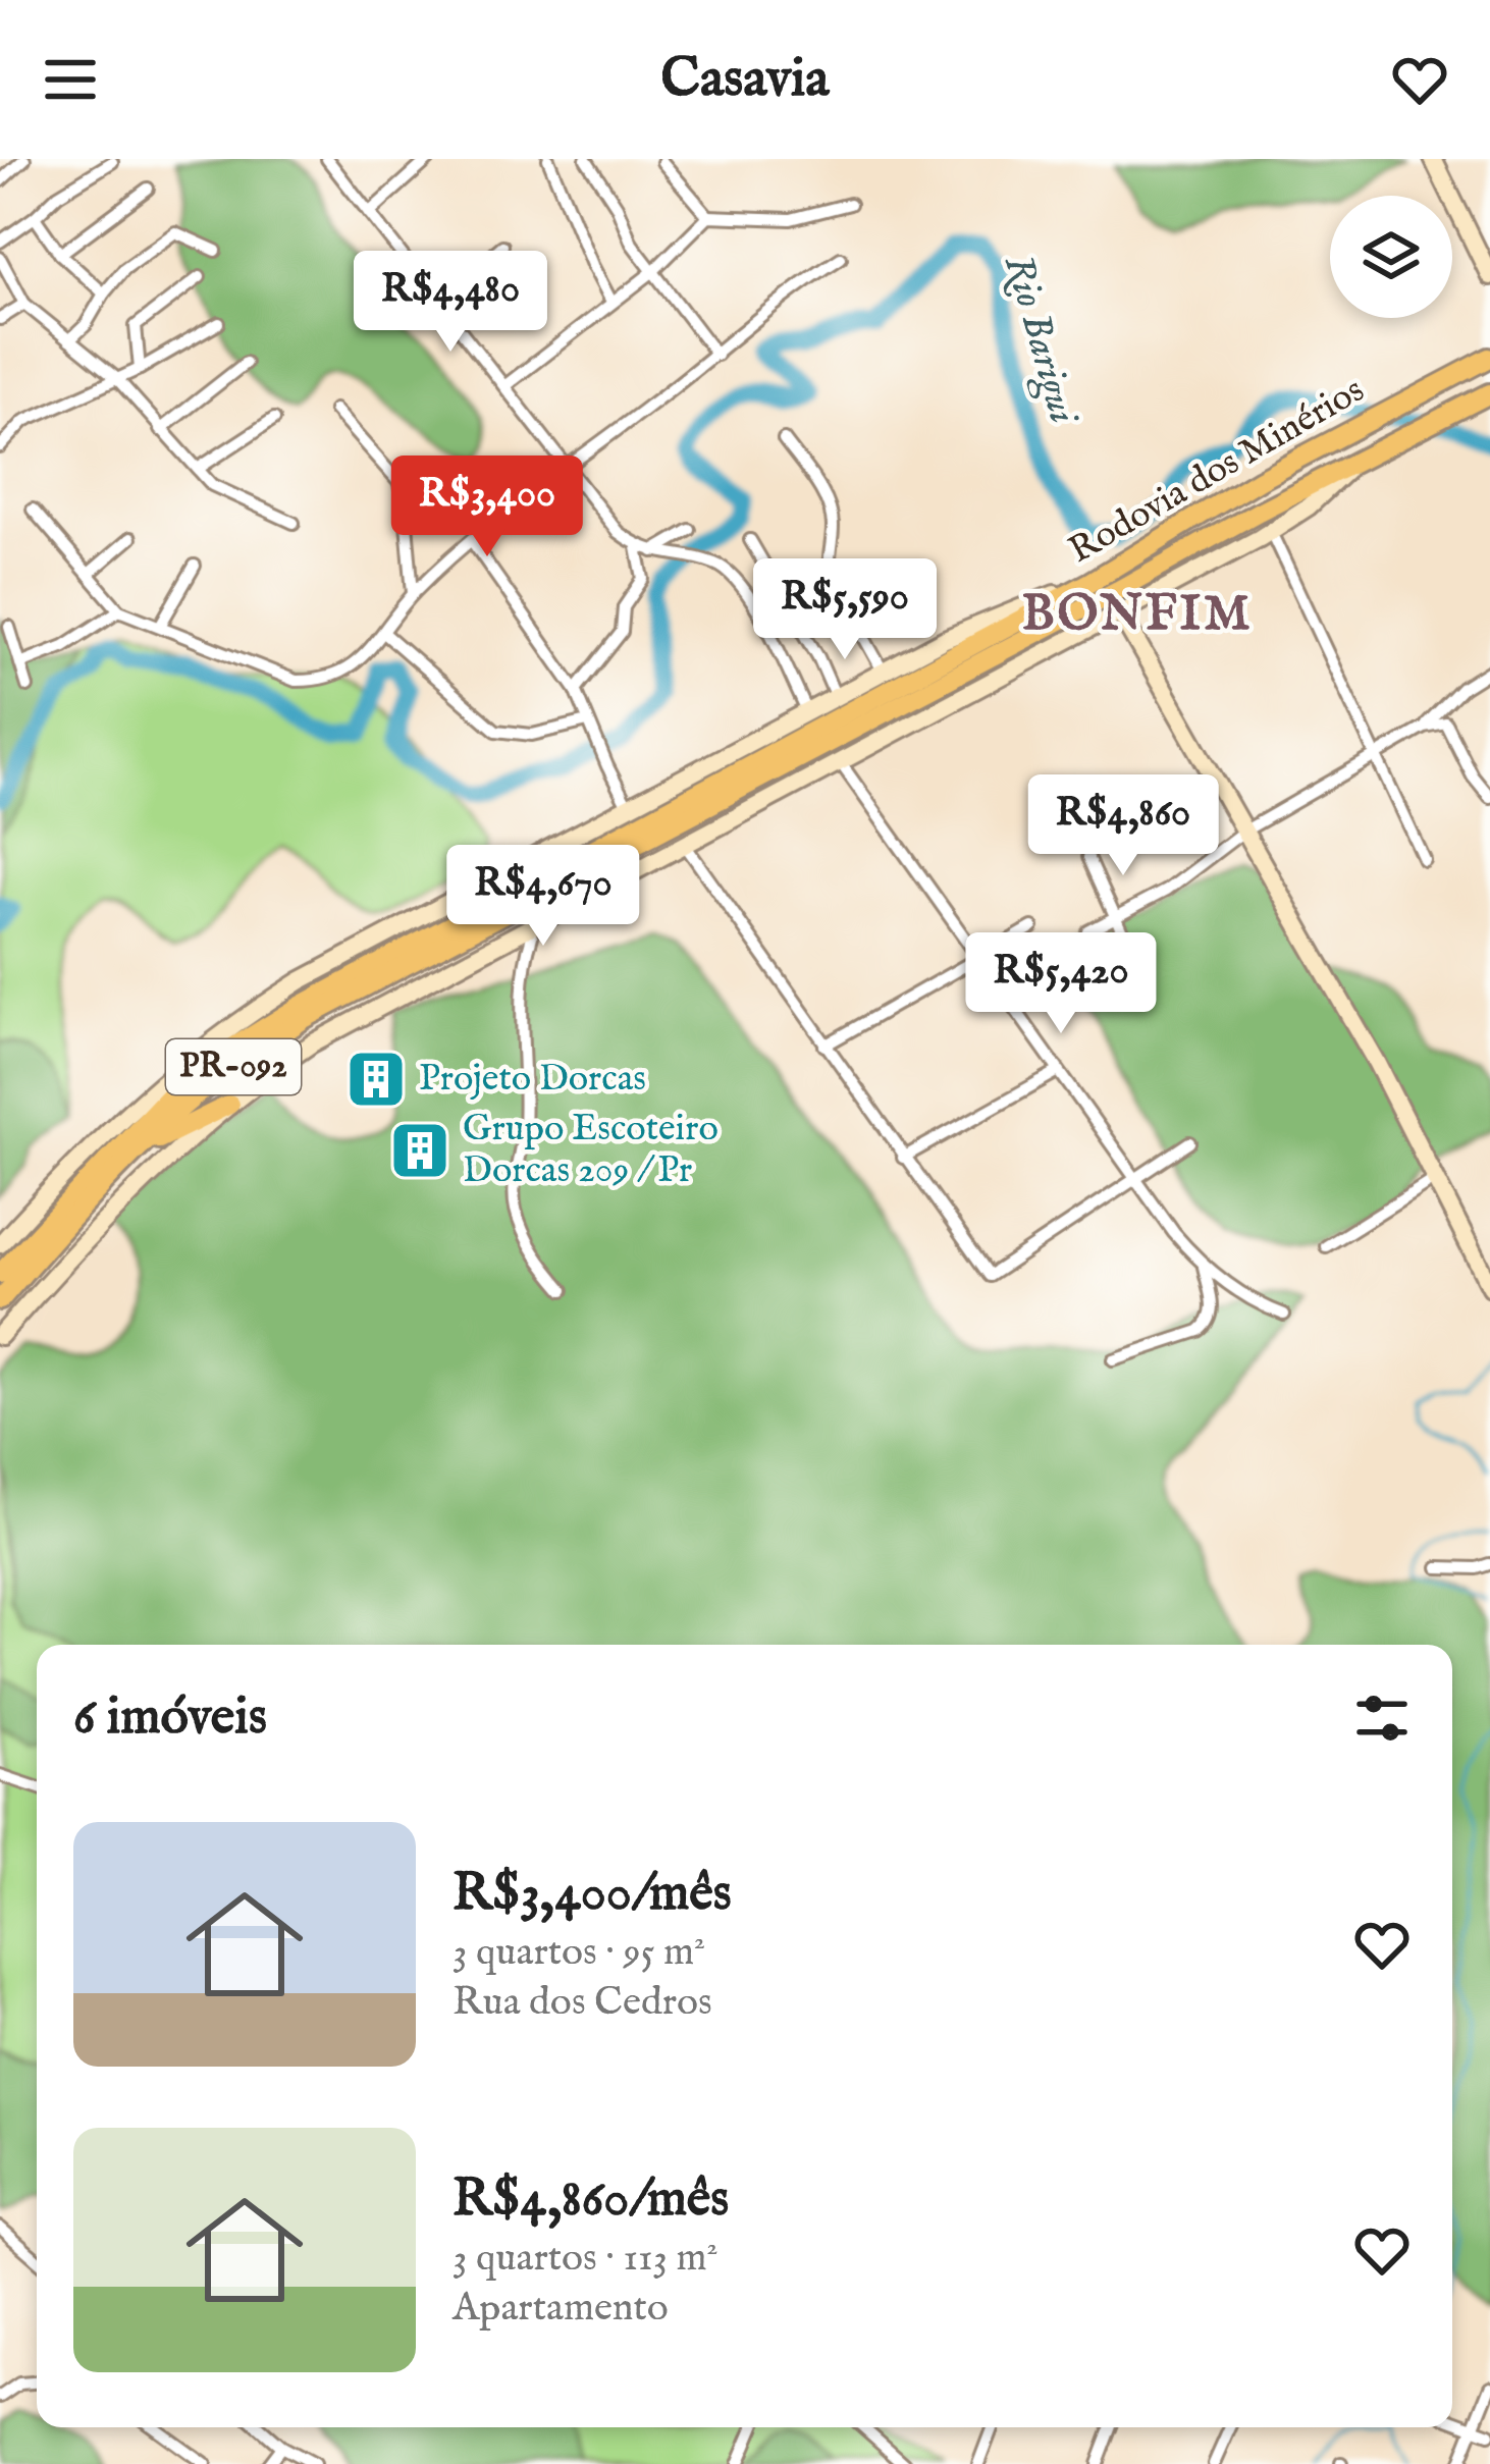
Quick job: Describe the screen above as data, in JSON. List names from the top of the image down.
{
  "streets": {
    "main road": ["Rodovia dos Minérios", "PR-092"]
  },
  "districts": ["BONFIM"],
  "water": ["Rio Barigui"],
  "places": {
    "building": ["Projeto Dorcas", "Grupo Escoteiro Dorcas 209 / Pr"]
  },
  "page": {
    "header": "Casavia",
    "price": [
      "R$4,480",
      "R$3,400",
      "R$5,590",
      "R$4,860",
      "R$4,670",
      "R$5,420"
    ],
    "heading": "6 imóveis",
    "list": [
      {
        "name": "R$3,400/mês",
        "note": "3 quartos · 95 m² · Rua dos Cedros"
      },
      {
        "name": "R$4,860/mês",
        "note": "3 quartos · 113 m² · Apartamento"
      }
    ]
  }
}
